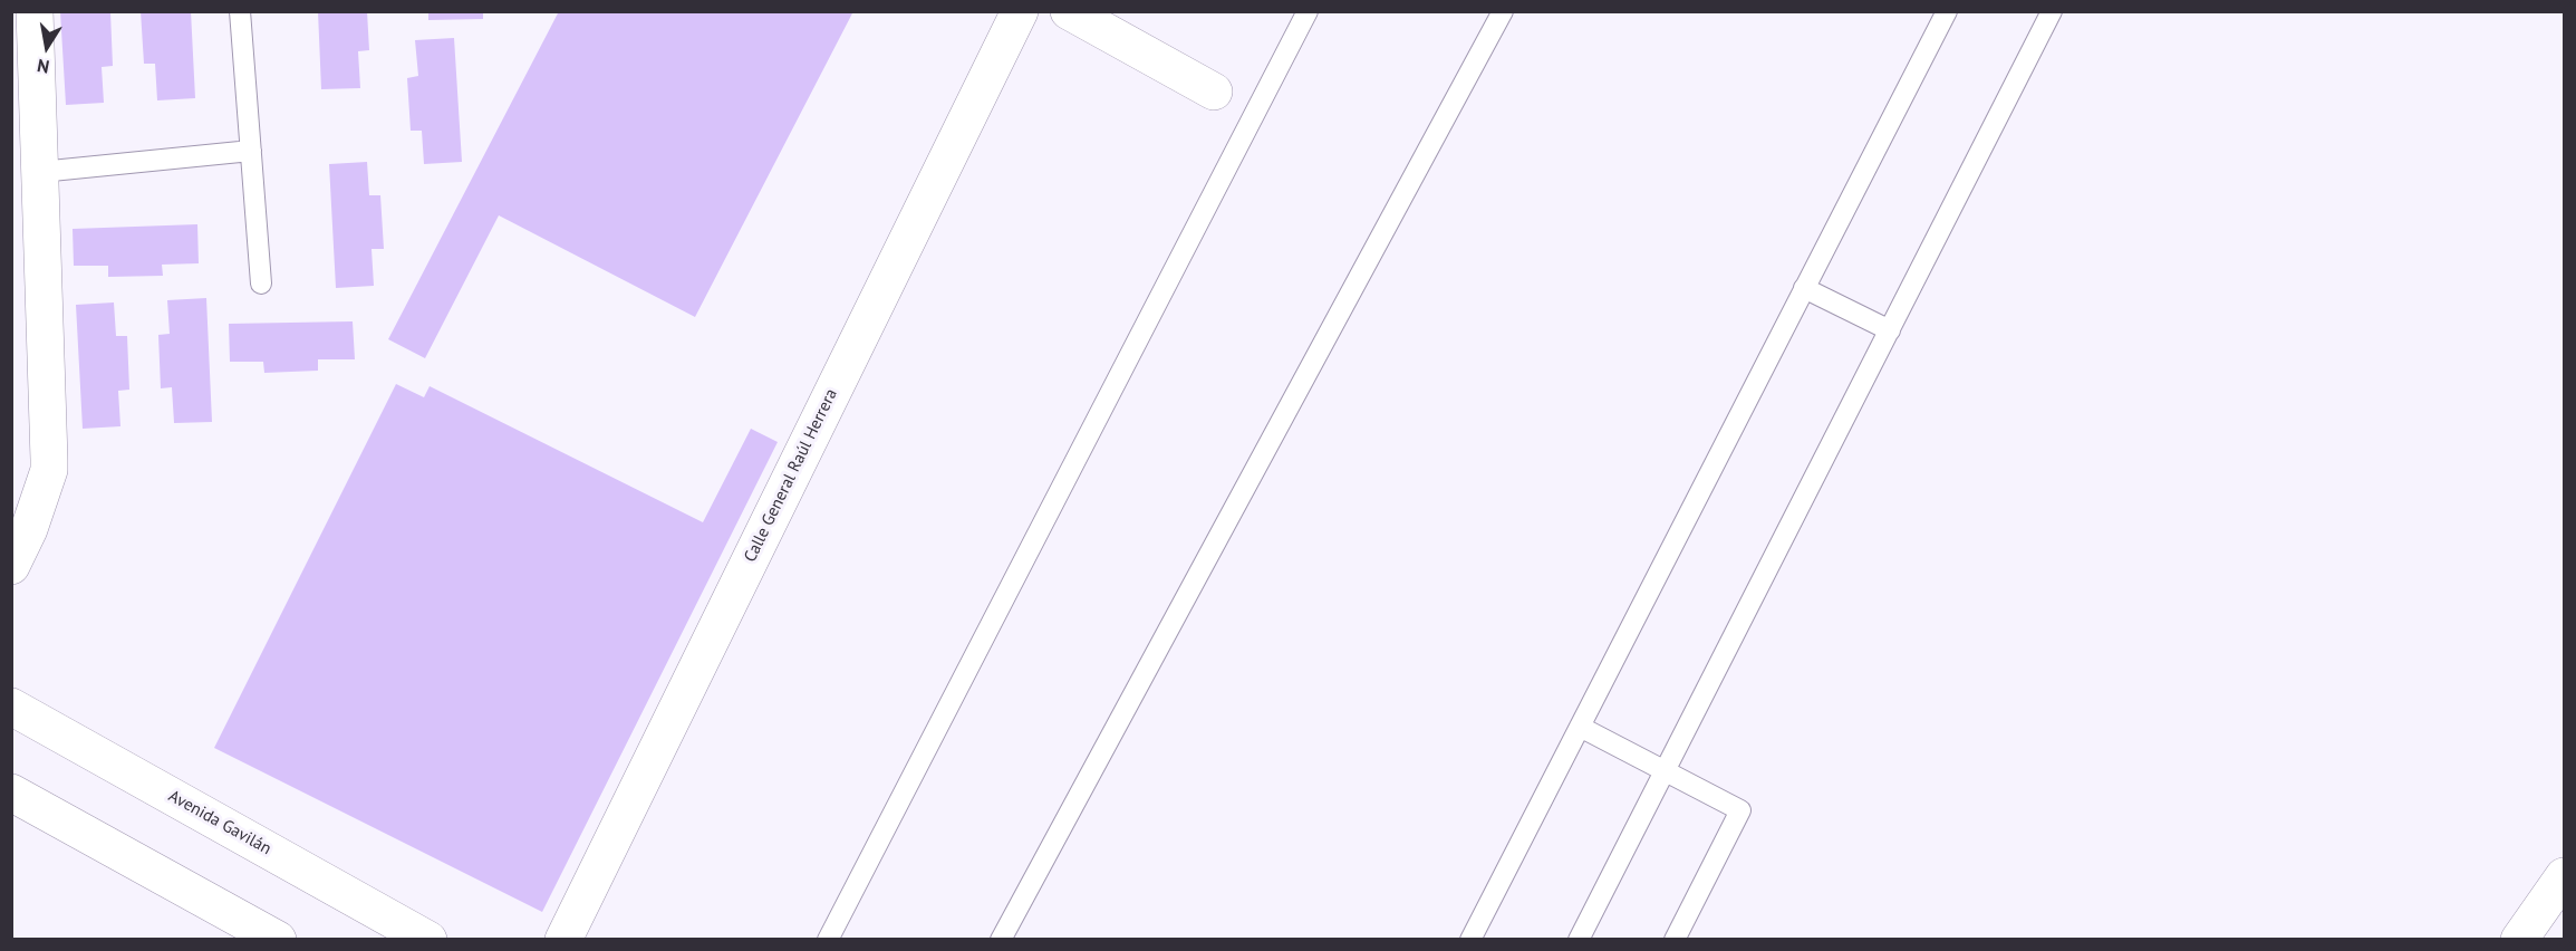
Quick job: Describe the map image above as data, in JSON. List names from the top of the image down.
{
  "streets": {
    "street": ["Calle General Raúl Herrera", "Avenida Gavilán"]
  },
  "north": "bottom"
}
